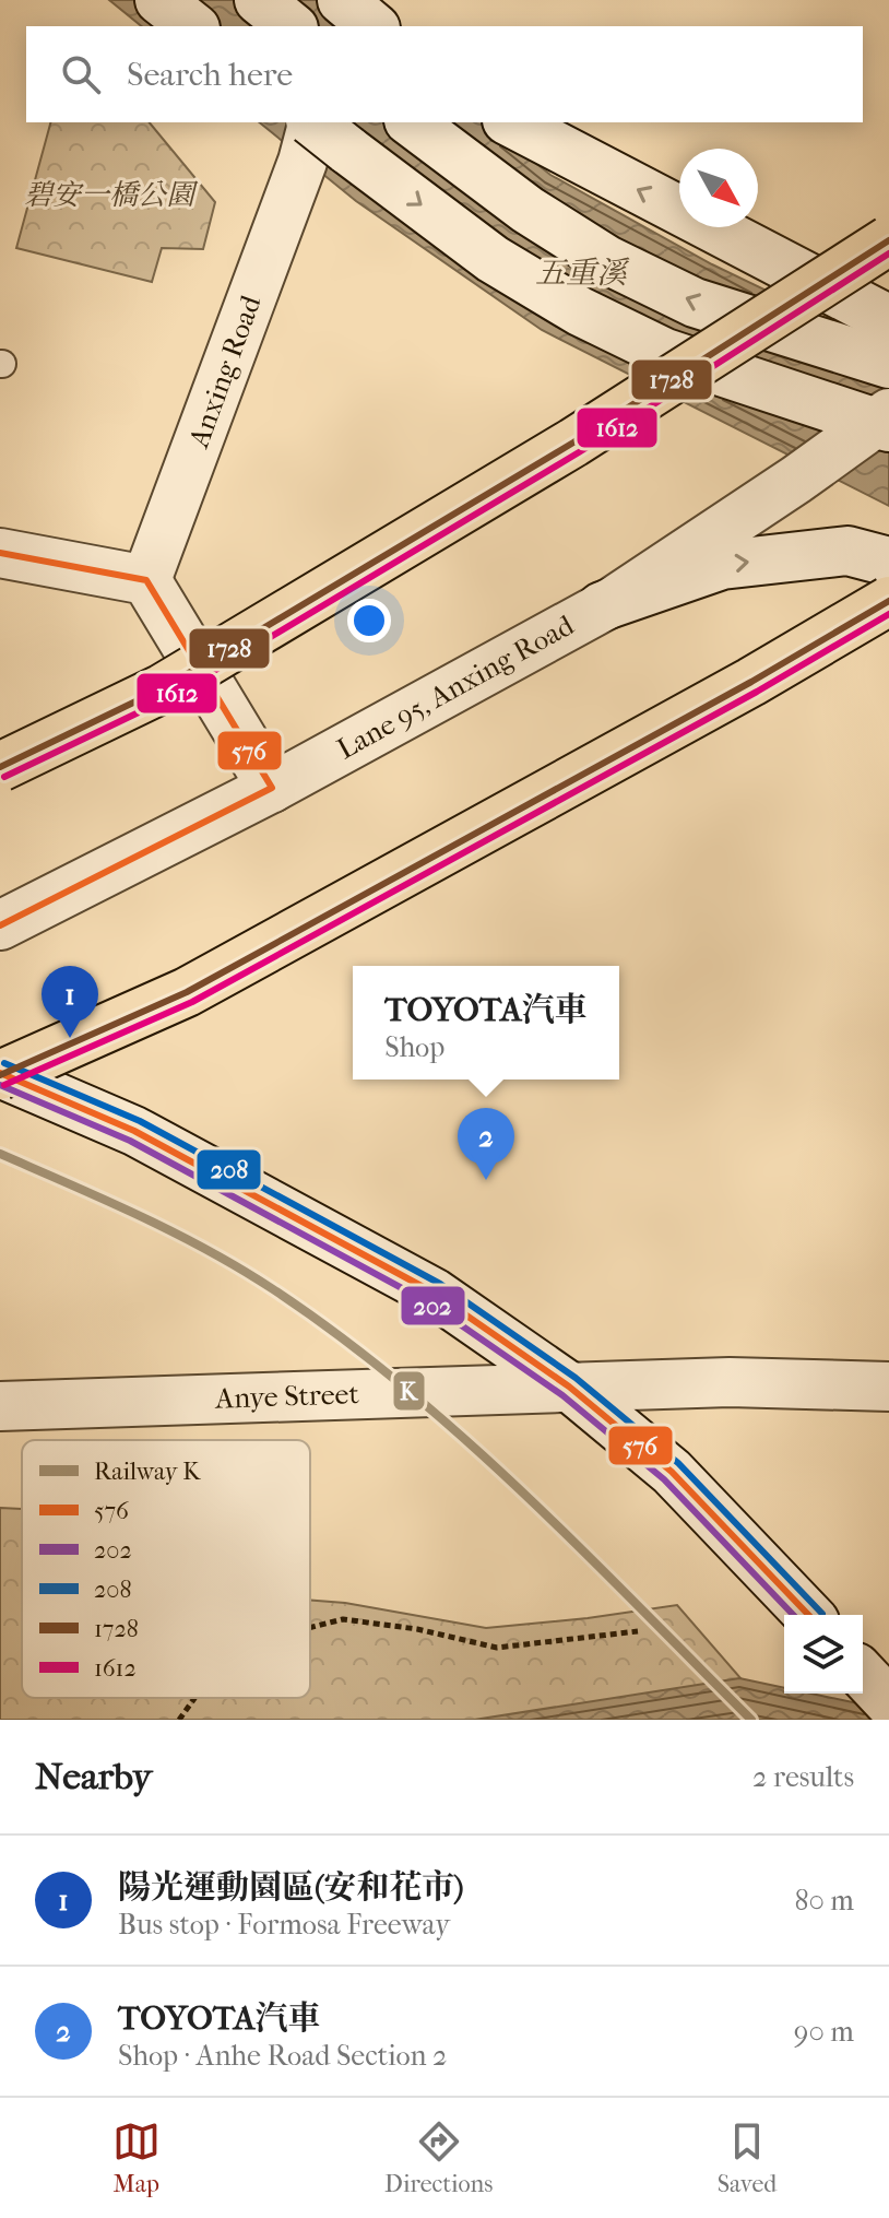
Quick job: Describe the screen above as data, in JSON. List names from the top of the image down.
{
  "streets": {
    "main road": ["Anxing Road", "Lane 95, Anxing Road", "Anye Street"]
  },
  "water": ["五重溪"],
  "parks": ["碧安一橋公園"],
  "lines": [
    "transit line 1728",
    "transit line 1612",
    "transit line 576",
    "transit line 208",
    "transit line 202",
    "rail line K"
  ],
  "legend": [
    "Railway K",
    "576",
    "202",
    "208",
    "1728",
    "1612"
  ],
  "north": "bottom right",
  "page": {
    "search": "Search here",
    "pins": ["1", "2"],
    "popup": ["TOYOTA汽車", "Shop"],
    "heading": ["Nearby", "2 results"],
    "list": [
      {
        "mark": "1",
        "name": "陽光運動園區(安和花市)",
        "note": "Bus stop · Formosa Freeway",
        "value": "80 m"
      },
      {
        "mark": "2",
        "name": "TOYOTA汽車",
        "note": "Shop · Anhe Road Section 2",
        "value": "90 m"
      }
    ],
    "nav": ["Map", "Directions", "Saved"]
  }
}
